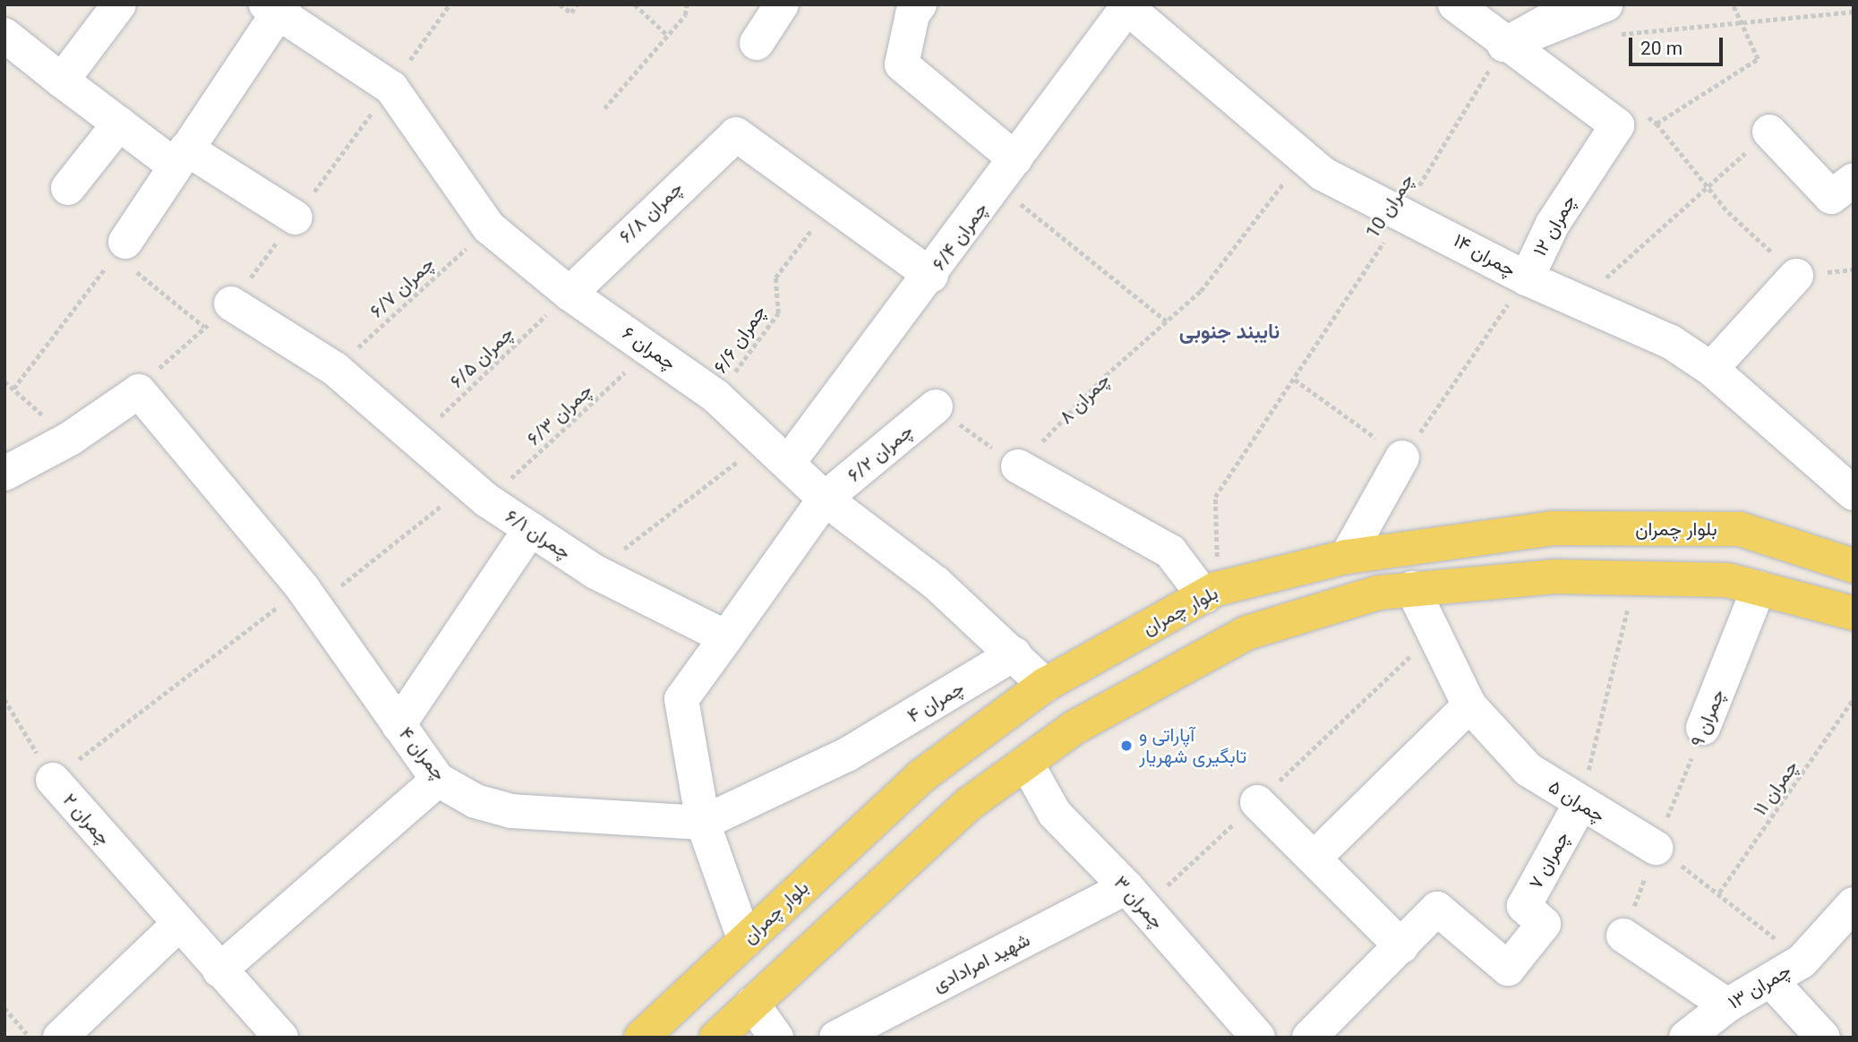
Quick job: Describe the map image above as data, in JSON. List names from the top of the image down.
{
  "streets": {
    "main road": ["بلوار چمران"],
    "street": [
      "چمران ۶/۸",
      "چمران ۱۲",
      "چمران ۶/۴",
      "چمران ۱۴",
      "چمران ۶",
      "چمران ۶/۲",
      "چمران ۶/۱",
      "چمران ۴",
      "چمران ۹",
      "چمران ۵",
      "چمران ۲",
      "چمران ۷",
      "چمران ۳",
      "شهید امرادادی",
      "چمران ۱۳"
    ],
    "path": [
      "چمران 10",
      "چمران ۶/۷",
      "چمران ۶/۶",
      "چمران ۶/۵",
      "چمران ۸",
      "چمران ۶/۳",
      "چمران ۱۱"
    ]
  },
  "crossings": [
    ["چمران 10", "چمران ۱۴"],
    ["چمران 10", "بلوار چمران"],
    ["چمران ۶/۸", "چمران ۶/۶"],
    ["چمران ۶/۸", "چمران ۶"],
    ["چمران ۶/۸", "چمران ۶/۵"],
    ["چمران ۱۲", "چمران ۱۴"],
    ["چمران ۶/۴", "چمران ۱۴"],
    ["چمران ۶/۴", "چمران ۶"],
    ["چمران ۱۴", "چمران ۸"],
    ["چمران ۶/۷", "چمران ۶"],
    ["چمران ۶/۷", "چمران ۶/۱"],
    ["چمران ۶/۶", "چمران ۶"],
    ["چمران ۶", "چمران ۶/۵"],
    ["چمران ۶", "چمران ۶/۳"],
    ["چمران ۶", "چمران ۶/۲"],
    ["چمران ۶", "بلوار چمران"],
    ["چمران ۶", "چمران ۴"],
    ["چمران ۶/۵", "چمران ۶/۱"],
    ["چمران ۶/۳", "چمران ۶/۱"],
    ["چمران ۶/۳", "چمران ۴"],
    ["چمران ۶/۳", "چمران ۲"],
    ["چمران ۴", "چمران ۲"],
    ["چمران ۹", "چمران ۵"],
    ["چمران ۵", "چمران ۷"],
    ["چمران ۳", "شهید امرادادی"]
  ],
  "districts": ["نایبند جنوبی"],
  "places": ["آپاراتی و تابگیری شهریار"],
  "scale_bar": "20 m"
}
